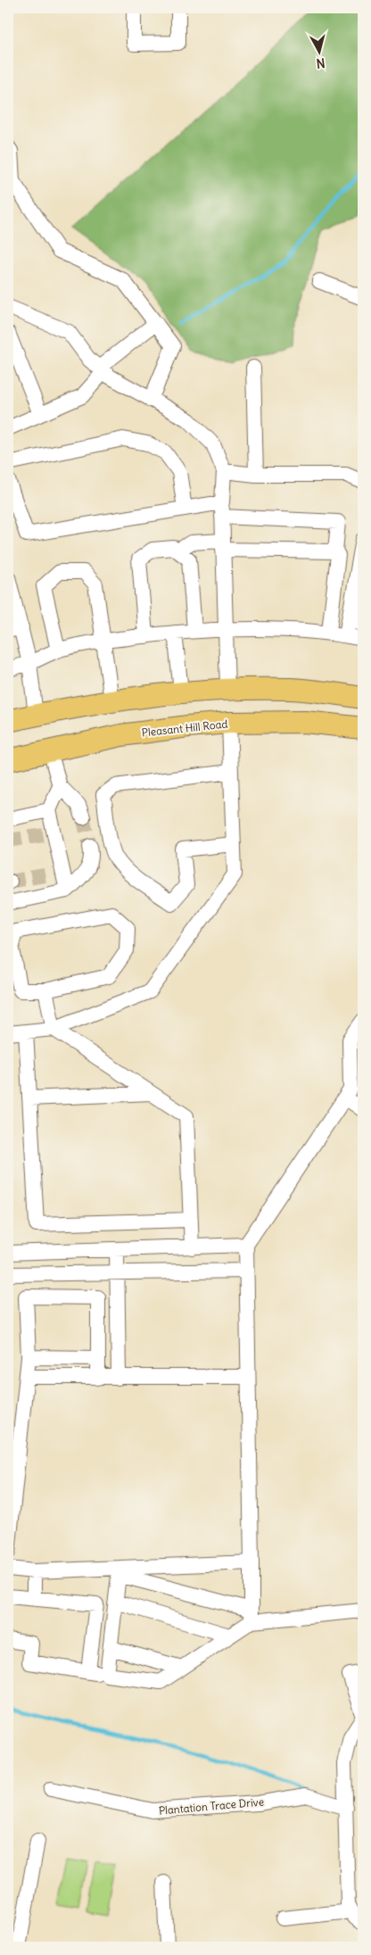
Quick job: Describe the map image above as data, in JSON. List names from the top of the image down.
{
  "streets": {
    "highway": ["Pleasant Hill Road"],
    "street": ["Plantation Trace Drive"]
  },
  "north": "bottom"
}
